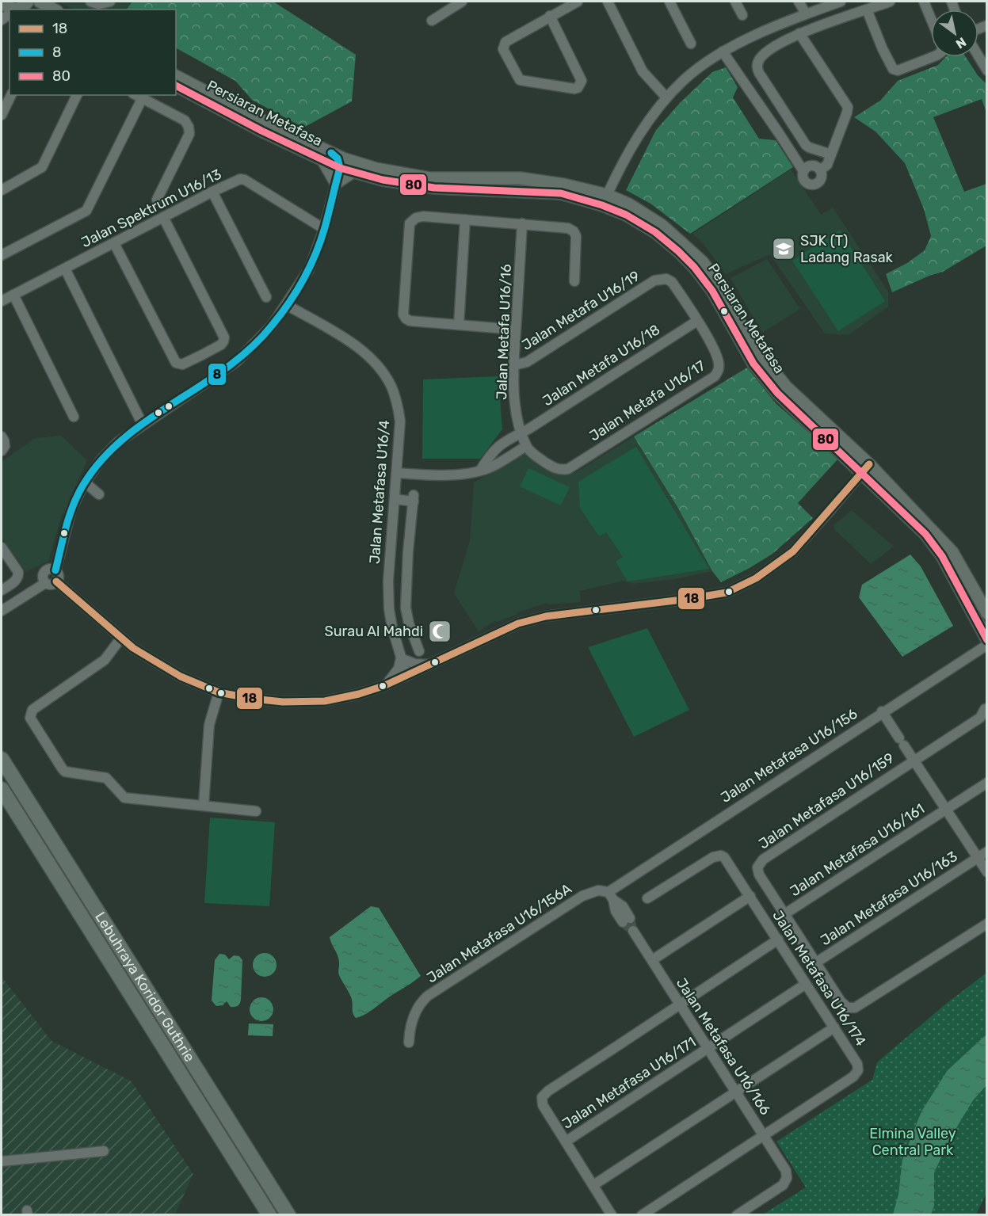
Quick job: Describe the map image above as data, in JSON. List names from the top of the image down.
{
  "streets": {
    "highway": ["Lebuhraya Koridor Guthrie"],
    "main road": ["Persiaran Metafasa"],
    "street": [
      "Jalan Spektrum U16/13",
      "Jalan Metafa U16/19",
      "Jalan Metafa U16/16",
      "Jalan Metafa U16/18",
      "Jalan Metafa U16/17",
      "Jalan Metafasa U16/4",
      "Jalan Metafasa U16/156",
      "Jalan Metafasa U16/159",
      "Jalan Metafasa U16/161",
      "Jalan Metafasa U16/163",
      "Jalan Metafasa U16/156A",
      "Jalan Metafasa U16/174",
      "Jalan Metafasa U16/166",
      "Jalan Metafasa U16/171"
    ]
  },
  "crossings": [
    ["Jalan Metafa U16/19", "Jalan Metafa U16/16"],
    ["Jalan Metafa U16/19", "Jalan Metafa U16/18"],
    ["Jalan Metafa U16/19", "Jalan Metafa U16/17"],
    ["Jalan Metafa U16/16", "Jalan Metafa U16/18"],
    ["Jalan Metafa U16/16", "Jalan Metafa U16/17"],
    ["Jalan Metafa U16/18", "Jalan Metafa U16/17"],
    ["Jalan Metafasa U16/156", "Jalan Metafasa U16/156A"],
    ["Jalan Metafasa U16/159", "Jalan Metafasa U16/161"],
    ["Jalan Metafasa U16/174", "Jalan Metafasa U16/166"],
    ["Jalan Metafasa U16/174", "Jalan Metafasa U16/171"],
    ["Jalan Metafasa U16/166", "Jalan Metafasa U16/171"]
  ],
  "parks": ["Elmina Valley Central Park"],
  "places": {
    "school or university": ["SJK (T) Ladang Rasak"],
    "mosque": ["Surau Al Mahdi"]
  },
  "lines": ["transit line 80", "transit line 8", "transit line 18"],
  "legend": ["18", "8", "80"],
  "north": "bottom right"
}
